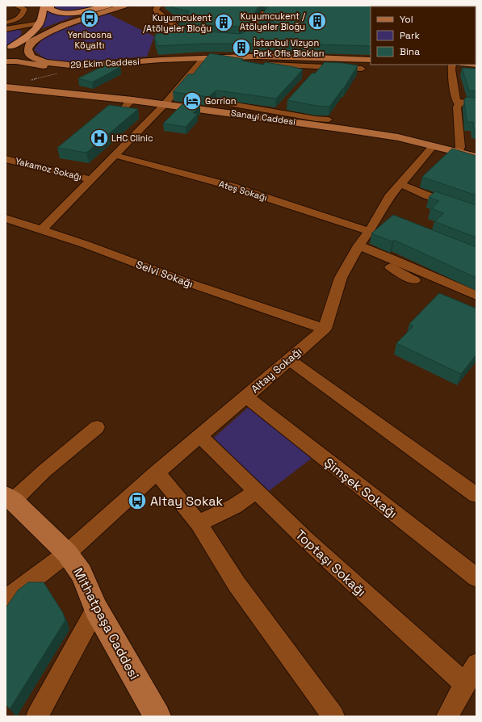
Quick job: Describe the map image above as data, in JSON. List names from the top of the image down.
{
  "streets": {
    "main road": ["29 Ekim Caddesi", "Sanayi Caddesi", "Mithatpaşa Caddesi"],
    "street": [
      "Yakamoz Sokağı",
      "Ateş Sokağı",
      "Selvi Sokağı",
      "Altay Sokağı",
      "Şimşek Sokağı",
      "Toptaşı Sokağı"
    ]
  },
  "crossings": [
    ["29 Ekim Caddesi", "Yakamoz Sokağı"],
    ["Sanayi Caddesi", "Yakamoz Sokağı"],
    ["Yakamoz Sokağı", "Ateş Sokağı"],
    ["Yakamoz Sokağı", "Selvi Sokağı"],
    ["Selvi Sokağı", "Altay Sokağı"],
    ["Altay Sokağı", "Şimşek Sokağı"],
    ["Altay Sokağı", "Toptaşı Sokağı"],
    ["Altay Sokağı", "Mithatpaşa Caddesi"]
  ],
  "places": {
    "bus stop": ["Yenibosna Köyaltı", "Altay Sokak"],
    "building": ["Kuyumcukent / Atölyeler Bloğu", "Kuyumcukent /Atölyeler Bloğu", "İstanbul Vizyon Park Ofis Blokları"],
    "hotel": ["Gorrion"],
    "hospital": ["LHC Clinic"]
  },
  "legend": ["Yol", "Park", "Bina"]
}
